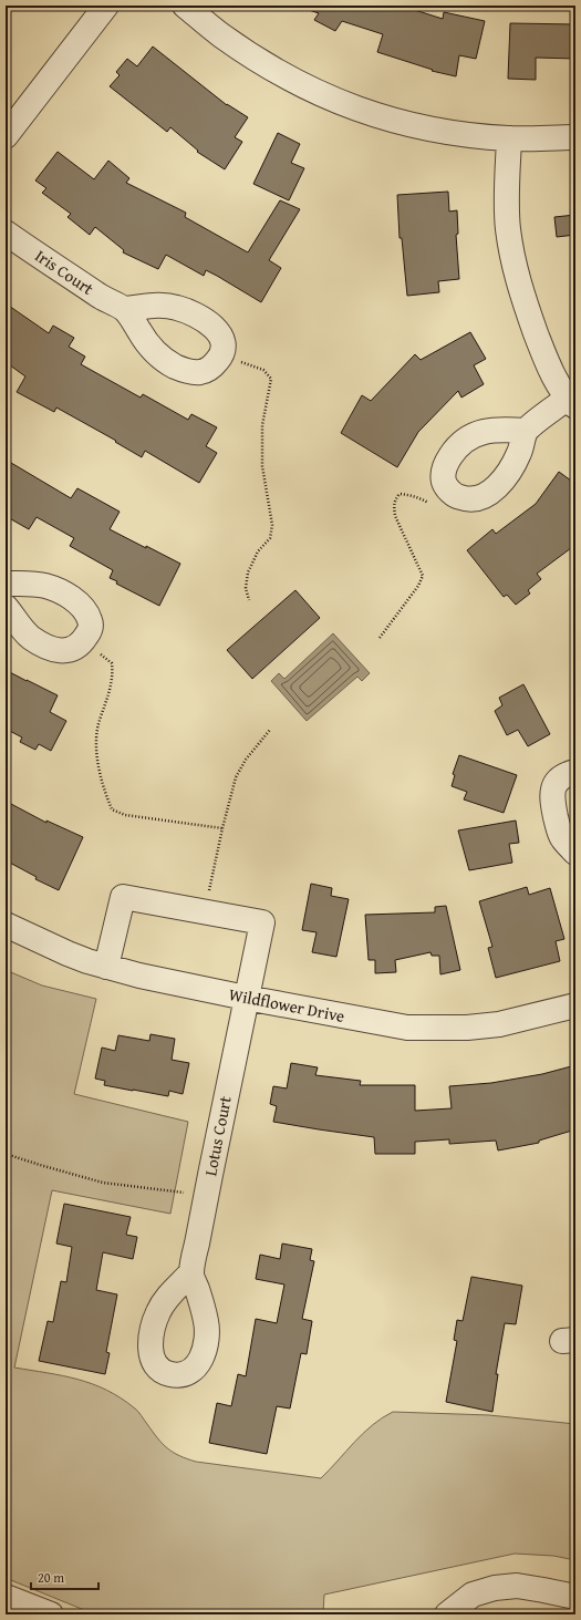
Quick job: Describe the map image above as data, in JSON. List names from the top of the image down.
{
  "streets": {
    "street": ["Iris Court", "Wildflower Drive", "Lotus Court"]
  },
  "crossings": [
    ["Wildflower Drive", "Lotus Court"]
  ],
  "scale_bar": "20 m"
}
